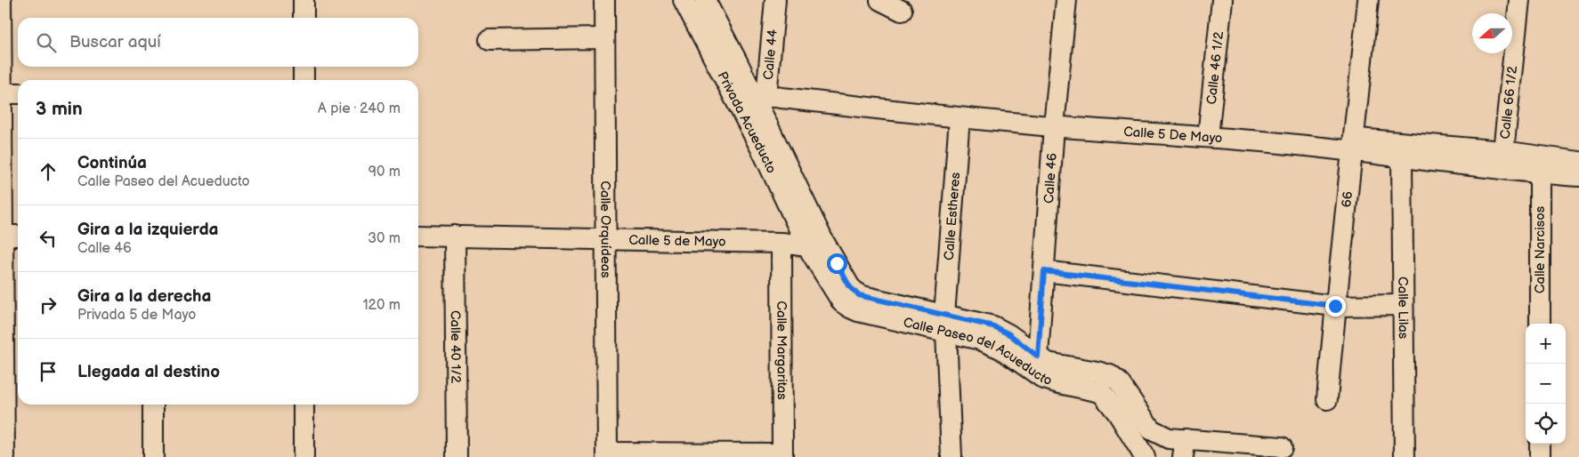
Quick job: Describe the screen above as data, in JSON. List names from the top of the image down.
{
  "streets": {
    "street": [
      "Calle 44",
      "Calle 46 1/2",
      "Calle 66 1/2",
      "Privada Acueducto",
      "Calle 5 De Mayo",
      "Calle 46",
      "66",
      "Calle Estheres",
      "Calle Orquídeas",
      "Calle 5 de Mayo",
      "Calle Narcisos",
      "Calle Lilas",
      "Calle 40 1/2",
      "Calle Margaritas",
      "Calle Paseo del Acueducto"
    ]
  },
  "crossings": [
    ["Calle 44", "Privada Acueducto"],
    ["Calle 44", "Calle 5 De Mayo"],
    ["Calle 46 1/2", "Calle 5 De Mayo"],
    ["Privada Acueducto", "Calle 5 De Mayo"],
    ["Privada Acueducto", "Calle 5 de Mayo"],
    ["Privada Acueducto", "Calle Paseo del Acueducto"],
    ["Calle 5 De Mayo", "Calle 46"],
    ["Calle 5 De Mayo", "66"],
    ["Calle 5 De Mayo", "Calle Estheres"],
    ["Calle 5 De Mayo", "Calle Narcisos"],
    ["Calle 5 De Mayo", "Calle Lilas"],
    ["Calle 46", "Calle Paseo del Acueducto"],
    ["Calle Estheres", "Calle Paseo del Acueducto"],
    ["Calle Orquídeas", "Calle 5 de Mayo"],
    ["Calle 5 de Mayo", "Calle 40 1/2"],
    ["Calle 5 de Mayo", "Calle Margaritas"],
    ["Calle 5 de Mayo", "Calle Paseo del Acueducto"]
  ],
  "north": "left",
  "page": {
    "search": "Buscar aquí",
    "heading": ["3 min", "A pie · 240 m"],
    "list": [
      ["Continúa", "Calle Paseo del Acueducto", "90 m"],
      ["Gira a la izquierda", "Calle 46", "30 m"],
      ["Gira a la derecha", "Privada 5 de Mayo", "120 m"],
      "Llegada al destino"
    ],
    "map_buttons": ["+", "−"]
  }
}
